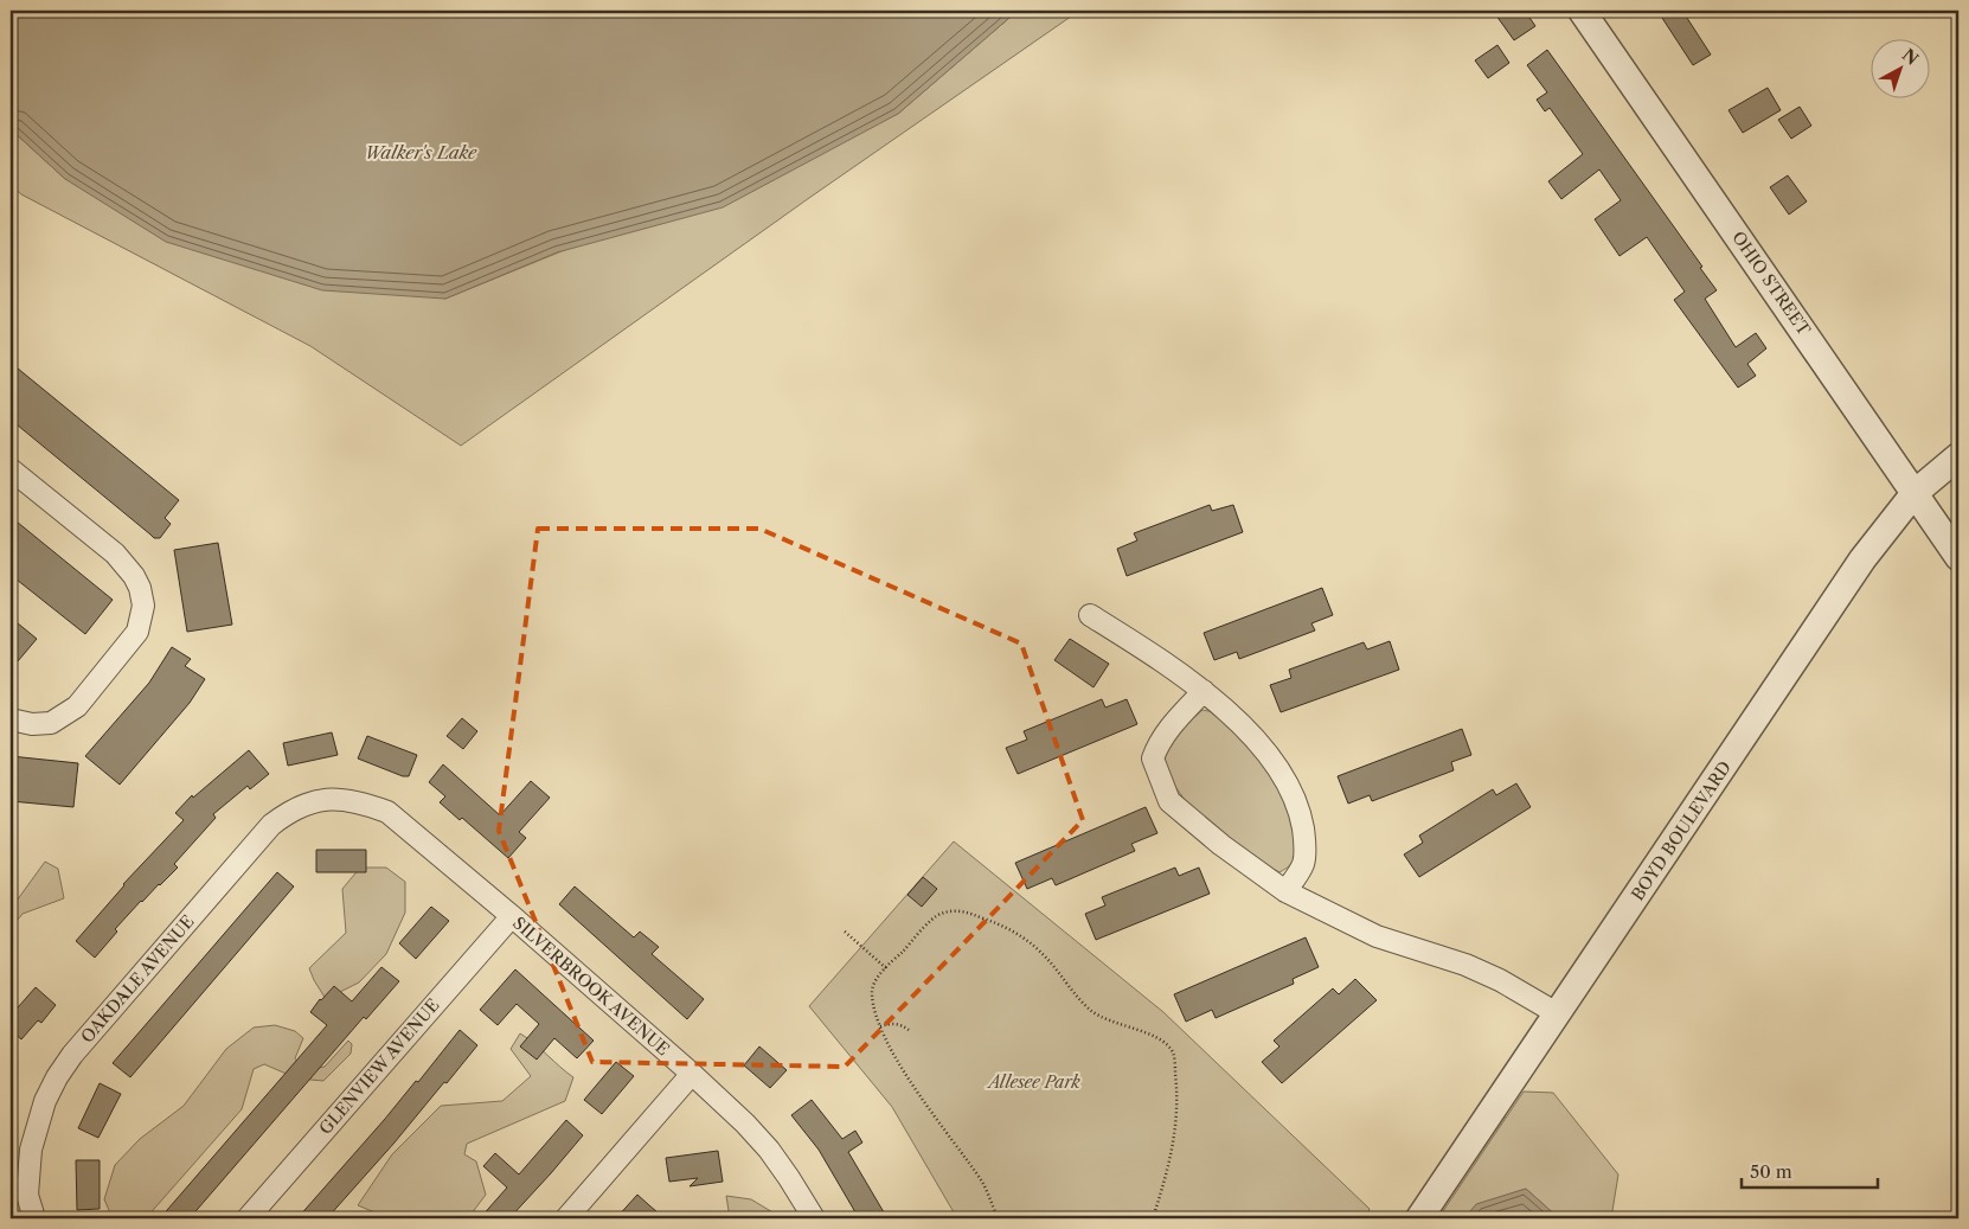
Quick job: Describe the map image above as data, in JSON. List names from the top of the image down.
{
  "streets": {
    "street": [
      "OHIO STREET",
      "BOYD BOULEVARD",
      "OAKDALE AVENUE",
      "SILVERBROOK AVENUE",
      "GLENVIEW AVENUE"
    ]
  },
  "crossings": [
    ["OHIO STREET", "BOYD BOULEVARD"],
    ["OAKDALE AVENUE", "SILVERBROOK AVENUE"],
    ["SILVERBROOK AVENUE", "GLENVIEW AVENUE"]
  ],
  "water": ["Walker's Lake"],
  "parks": ["Allesee Park"],
  "scale_bar": "50 m",
  "north": "top right"
}
